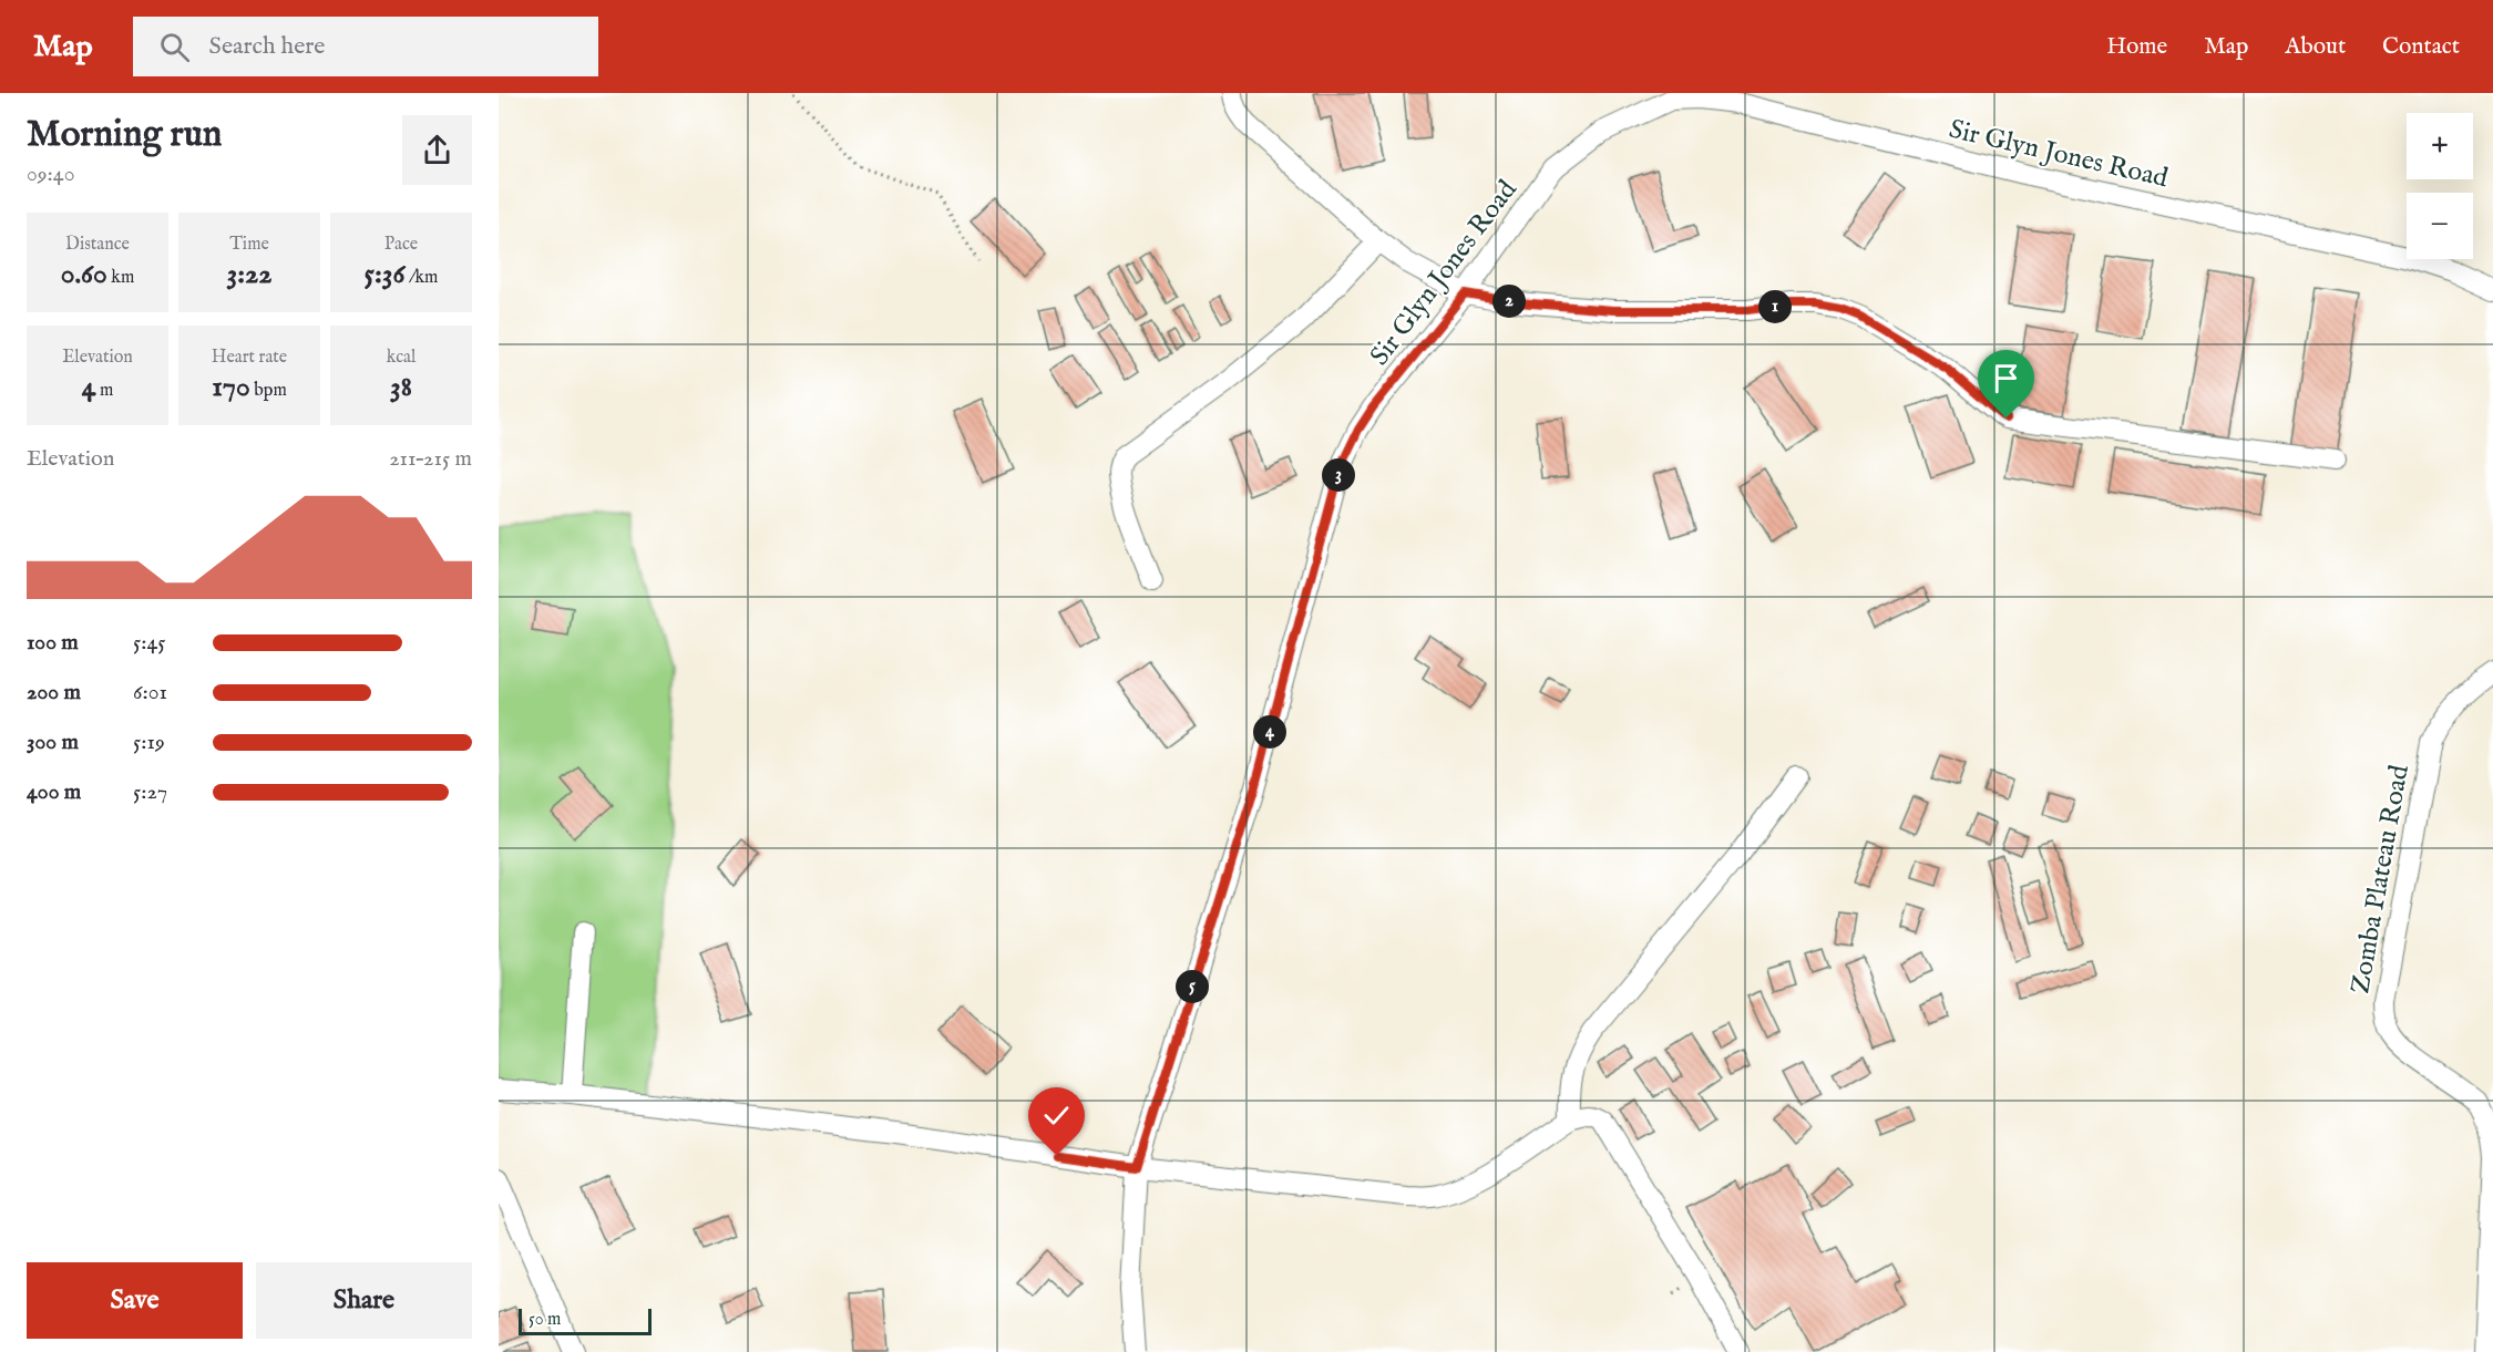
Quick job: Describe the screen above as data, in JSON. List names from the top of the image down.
{
  "streets": {
    "street": ["Sir Glyn Jones Road", "Zomba Plateau Road"]
  },
  "scale_bar": "50 m",
  "page": {
    "header": "Map",
    "search": "Search here",
    "nav": [
      "Home",
      "Map",
      "About",
      "Contact"
    ],
    "heading": ["Morning run", "09:40"],
    "map_buttons": ["+", "−"],
    "stats": [
      ["Distance", "0.60 km"],
      ["Time", "3:22"],
      ["Pace", "5:36 /km"],
      ["Elevation", "4 m"],
      ["Heart rate", "170 bpm"],
      ["kcal", "38"]
    ],
    "pins": [
      "2",
      "1",
      "3",
      "4",
      "5"
    ],
    "chart": ["Elevation", "211–215 m"],
    "list": [
      {
        "name": "100 m",
        "note": "5:45"
      },
      {
        "name": "200 m",
        "note": "6:01"
      },
      {
        "name": "300 m",
        "note": "5:19"
      },
      {
        "name": "400 m",
        "note": "5:27"
      }
    ],
    "buttons": ["Save", "Share"],
    "scale": "50 m"
  }
}
